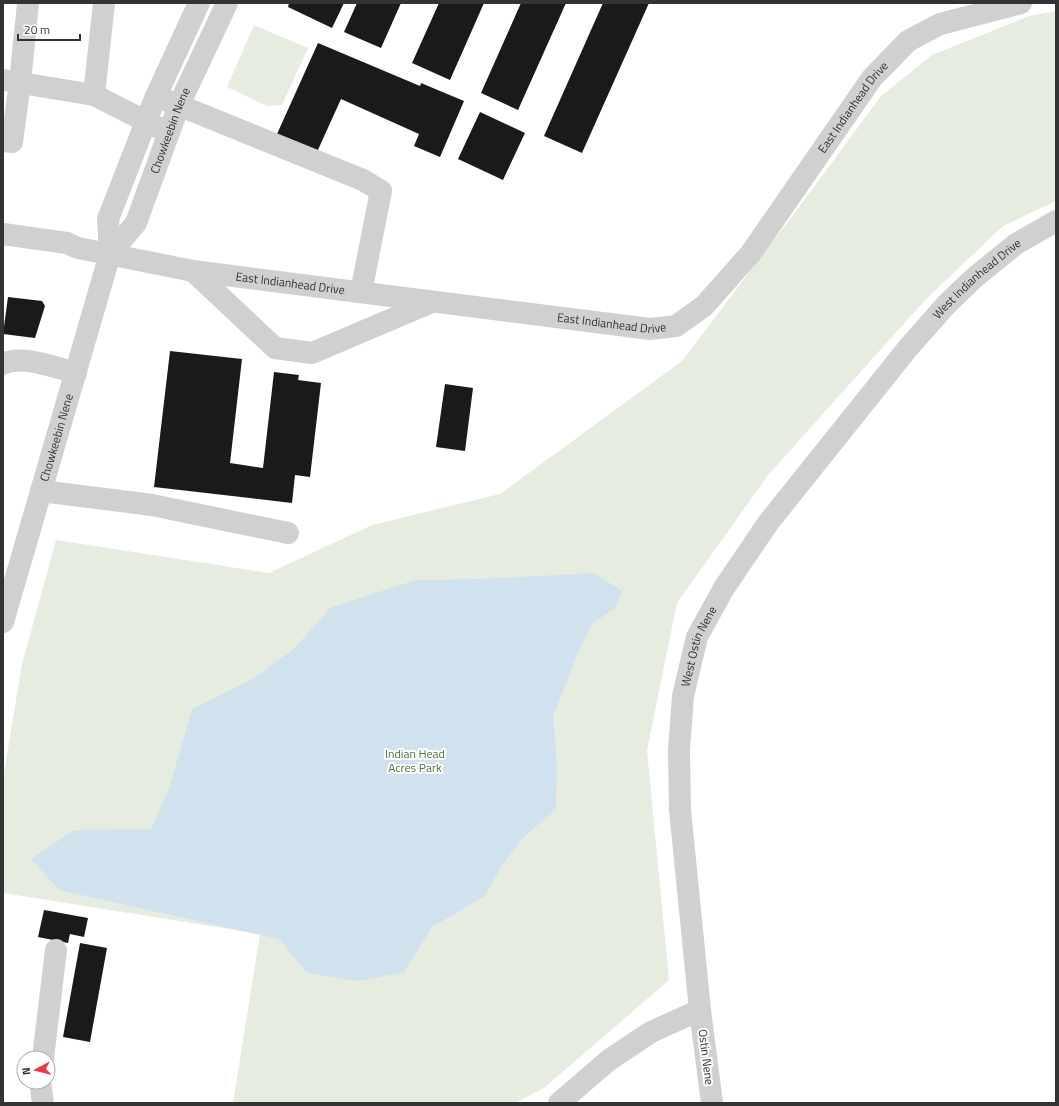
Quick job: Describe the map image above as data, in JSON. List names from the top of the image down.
{
  "streets": {
    "street": [
      "East Indianhead Drive",
      "Chowkeebin Nene",
      "West Indianhead Drive",
      "West Ostin Nene",
      "Ostin Nene"
    ]
  },
  "crossings": [
    ["East Indianhead Drive", "Chowkeebin Nene"],
    ["West Indianhead Drive", "West Ostin Nene"],
    ["West Ostin Nene", "Ostin Nene"]
  ],
  "parks": ["Indian Head Acres Park"],
  "scale_bar": "20 m",
  "north": "left"
}
